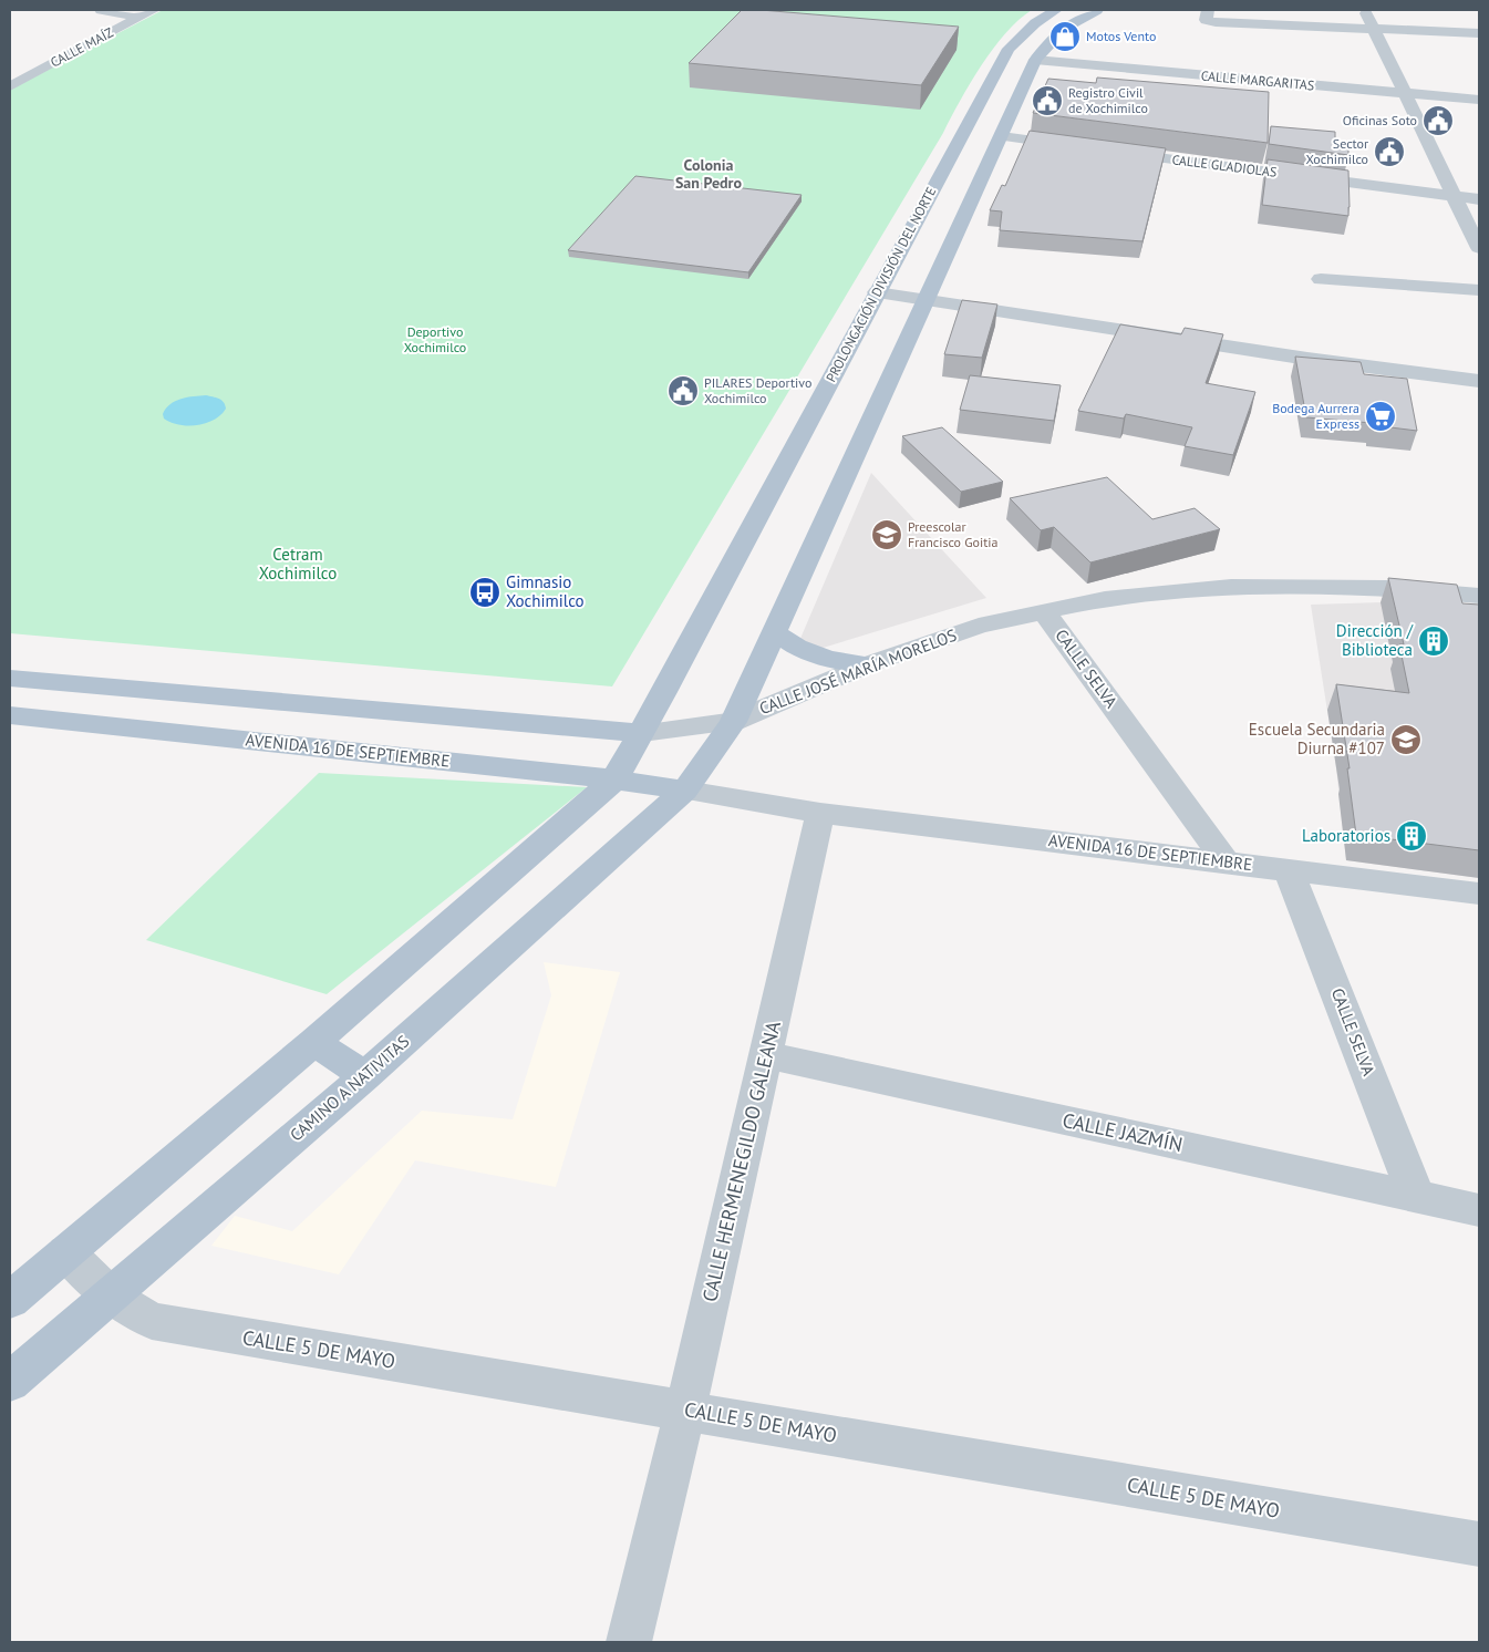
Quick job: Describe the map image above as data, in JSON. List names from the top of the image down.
{
  "streets": {
    "main road": ["PROLONGACIÓN DIVISIÓN DEL NORTE", "AVENIDA 16 DE SEPTIEMBRE", "CAMINO A NATIVITAS"],
    "street": [
      "CALLE MAÍZ",
      "CALLE MARGARITAS",
      "CALLE GLADIOLAS",
      "CALLE SELVA",
      "CALLE JOSÉ MARÍA MORELOS",
      "CALLE JAZMÍN",
      "CALLE HERMENEGILDO GALEANA",
      "CALLE 5 DE MAYO"
    ]
  },
  "crossings": [
    ["CALLE MARGARITAS", "PROLONGACIÓN DIVISIÓN DEL NORTE"],
    ["PROLONGACIÓN DIVISIÓN DEL NORTE", "CALLE JOSÉ MARÍA MORELOS"],
    ["PROLONGACIÓN DIVISIÓN DEL NORTE", "AVENIDA 16 DE SEPTIEMBRE"],
    ["PROLONGACIÓN DIVISIÓN DEL NORTE", "CAMINO A NATIVITAS"],
    ["CALLE SELVA", "CALLE JOSÉ MARÍA MORELOS"],
    ["CALLE SELVA", "AVENIDA 16 DE SEPTIEMBRE"],
    ["CALLE SELVA", "CALLE JAZMÍN"],
    ["AVENIDA 16 DE SEPTIEMBRE", "CAMINO A NATIVITAS"],
    ["AVENIDA 16 DE SEPTIEMBRE", "CALLE HERMENEGILDO GALEANA"],
    ["CAMINO A NATIVITAS", "CALLE 5 DE MAYO"],
    ["CALLE JAZMÍN", "CALLE HERMENEGILDO GALEANA"],
    ["CALLE HERMENEGILDO GALEANA", "CALLE 5 DE MAYO"]
  ],
  "districts": ["Colonia San Pedro"],
  "parks": ["Deportivo Xochimilco", "Cetram Xochimilco"],
  "places": {
    "shop": ["Motos Vento"],
    "public building": [
      "Registro Civil de Xochimilco",
      "Oficinas Soto",
      "Sector Xochimilco",
      "PILARES Deportivo Xochimilco"
    ],
    "supermarket": ["Bodega Aurrera Express"],
    "school or university": ["Preescolar Francisco Goitia", "Escuela Secundaria Diurna #107"],
    "bus stop": ["Gimnasio Xochimilco"],
    "building": ["Dirección / Biblioteca", "Laboratorios"]
  }
}
